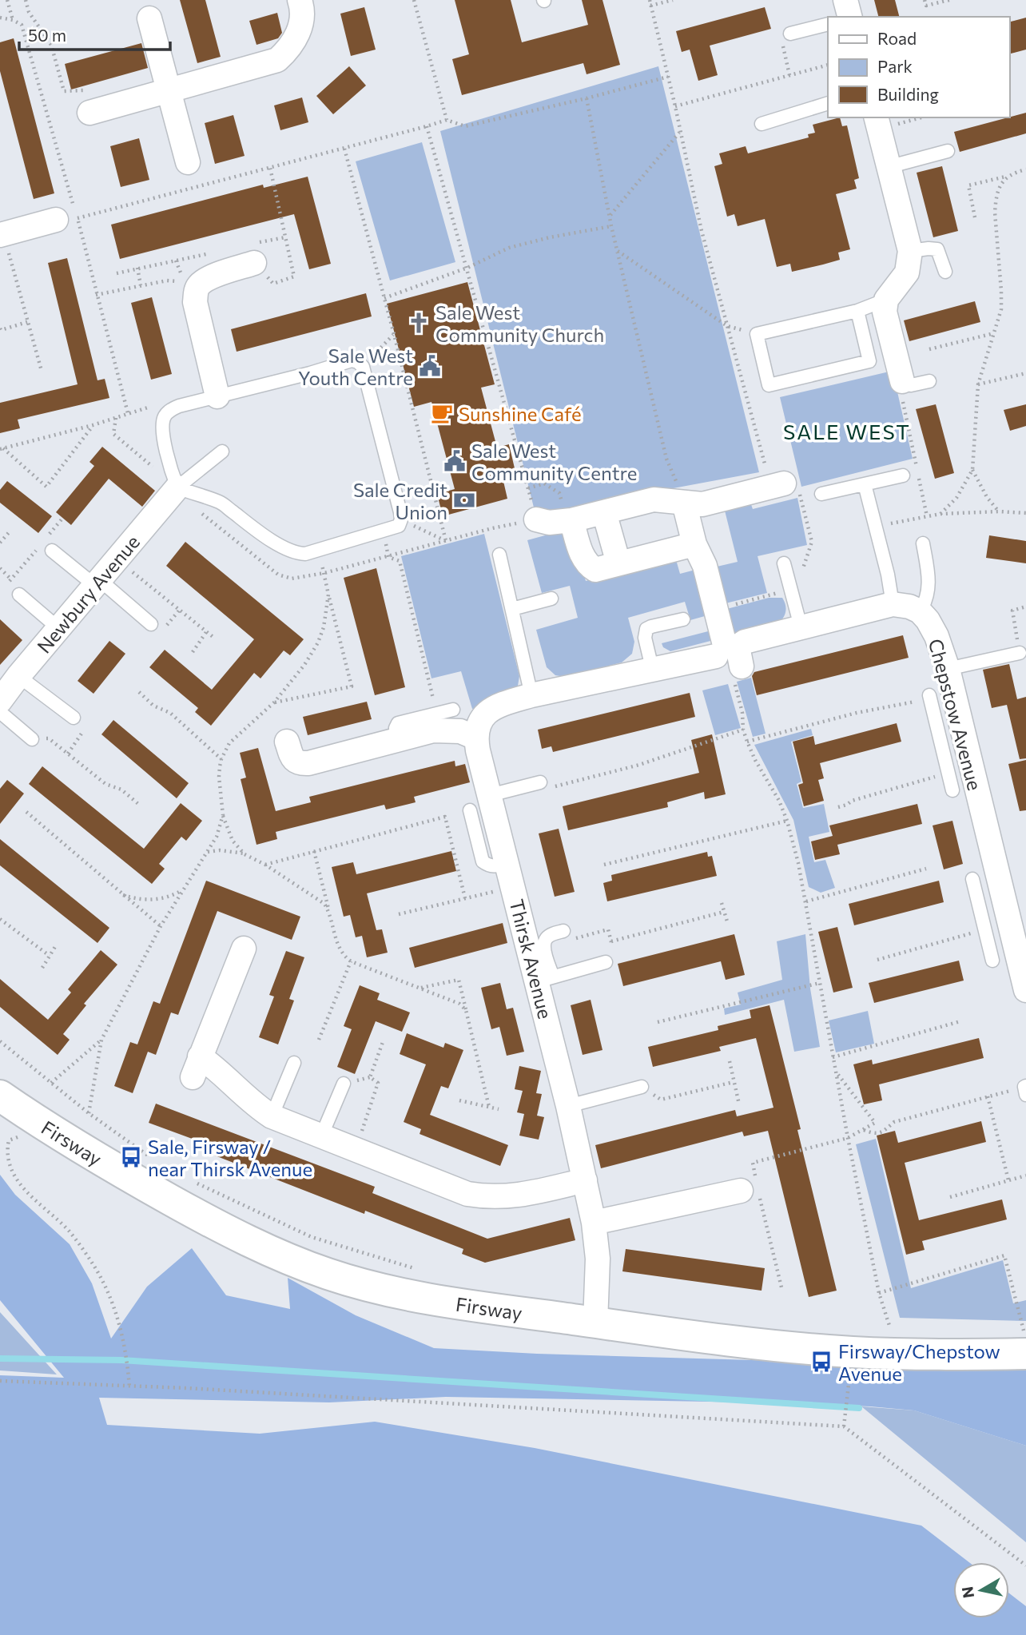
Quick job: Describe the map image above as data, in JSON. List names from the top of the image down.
{
  "streets": {
    "street": [
      "Newbury Avenue",
      "Chepstow Avenue",
      "Thirsk Avenue",
      "Firsway"
    ]
  },
  "crossings": [
    ["Thirsk Avenue", "Firsway"]
  ],
  "districts": ["SALE WEST"],
  "places": {
    "church": ["Sale West Community Church"],
    "public building": ["Sale West Youth Centre", "Sale West Community Centre"],
    "cafe": ["Sunshine Café"],
    "bank": ["Sale Credit Union"],
    "bus stop": ["Sale, Firsway / near Thirsk Avenue", "Firsway/Chepstow Avenue"]
  },
  "legend": ["Road", "Park", "Building"],
  "scale_bar": "50 m",
  "north": "left"
}
